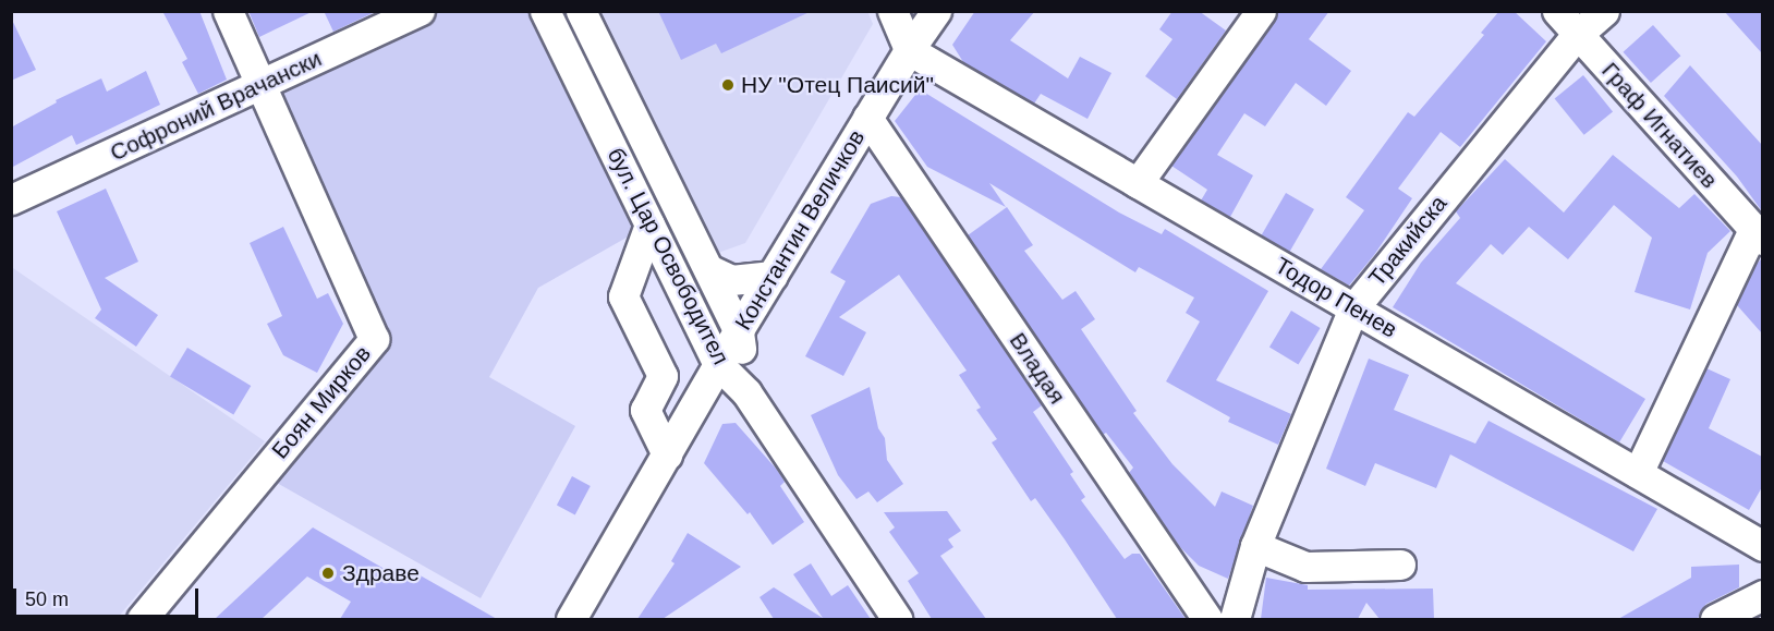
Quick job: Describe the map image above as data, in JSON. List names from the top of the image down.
{
  "streets": {
    "street": [
      "Софроний Врачански",
      "Граф Игнатиев",
      "Константин Величков",
      "Тракийска",
      "бул. Цар Освободител",
      "Тодор Пенев",
      "Владая",
      "Боян Мирков"
    ]
  },
  "crossings": [
    ["Софроний Врачански", "Боян Мирков"],
    ["Граф Игнатиев", "Тракийска"],
    ["Константин Величков", "бул. Цар Освободител"],
    ["Константин Величков", "Тодор Пенев"],
    ["Константин Величков", "Владая"],
    ["Тракийска", "Тодор Пенев"]
  ],
  "places": ["НУ \"Отец Паисий\"", "Здраве"],
  "scale_bar": "50 m"
}
